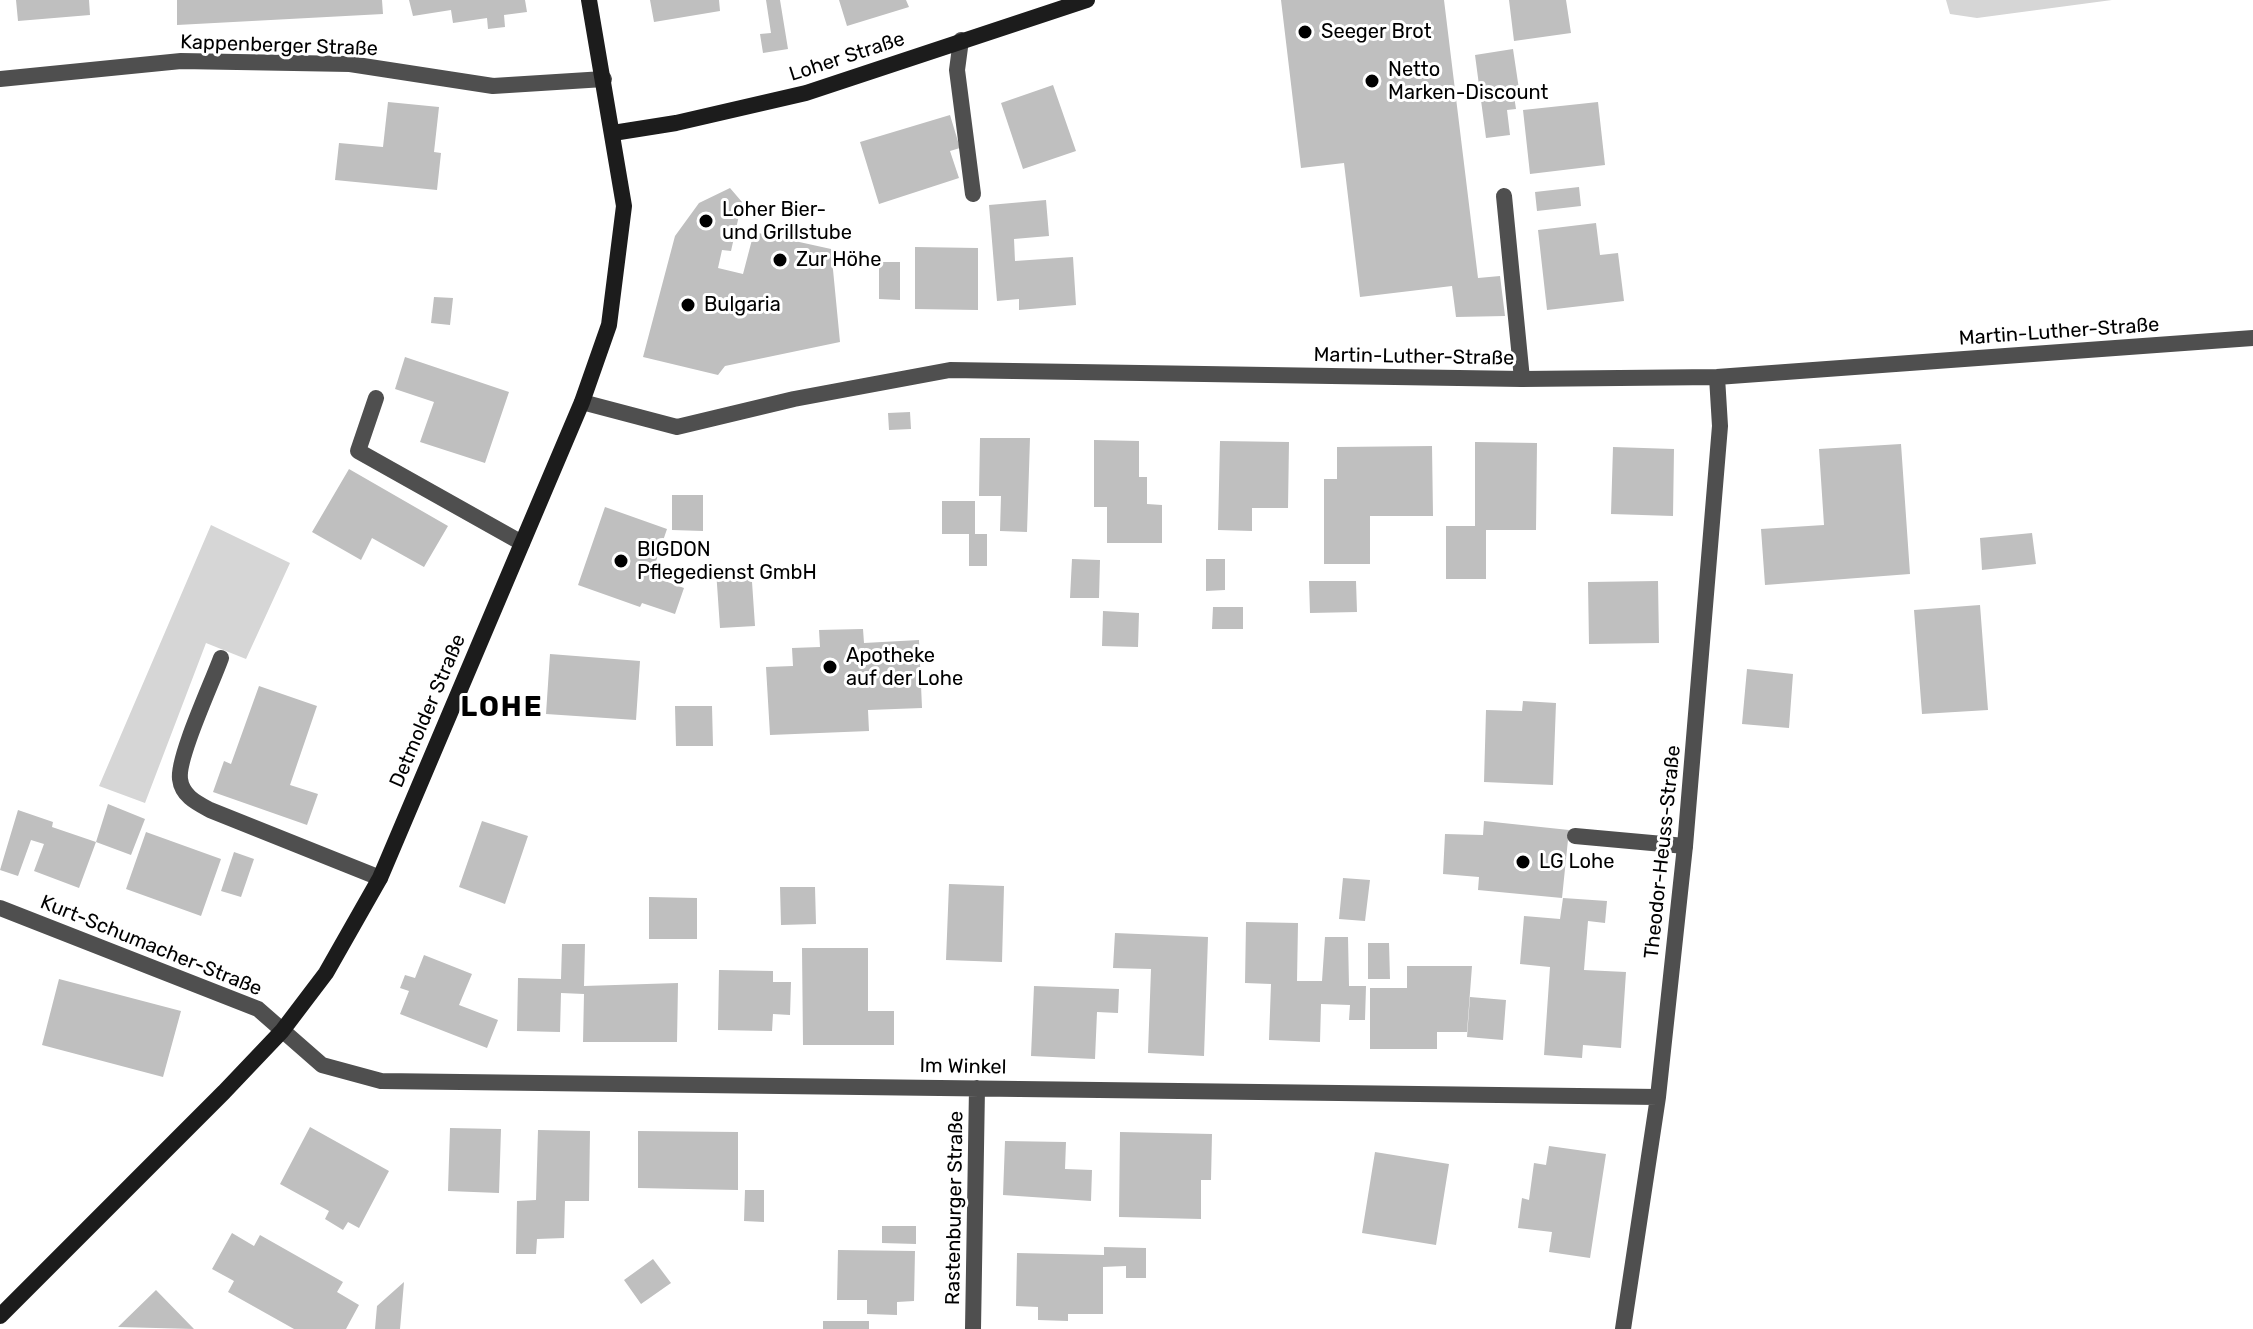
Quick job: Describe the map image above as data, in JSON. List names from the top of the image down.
{
  "streets": {
    "main road": ["Loher Straße", "Detmolder Straße"],
    "street": [
      "Kappenberger Straße",
      "Martin-Luther-Straße",
      "Theodor-Heuss-Straße",
      "Kurt-Schumacher-Straße",
      "Im Winkel",
      "Rastenburger Straße"
    ]
  },
  "crossings": [
    ["Kappenberger Straße", "Detmolder Straße"],
    ["Loher Straße", "Detmolder Straße"],
    ["Martin-Luther-Straße", "Detmolder Straße"],
    ["Martin-Luther-Straße", "Theodor-Heuss-Straße"],
    ["Detmolder Straße", "Kurt-Schumacher-Straße"],
    ["Detmolder Straße", "Im Winkel"],
    ["Theodor-Heuss-Straße", "Im Winkel"],
    ["Kurt-Schumacher-Straße", "Im Winkel"],
    ["Im Winkel", "Rastenburger Straße"]
  ],
  "districts": ["LOHE"],
  "places": [
    "Seeger Brot",
    "Netto Marken-Discount",
    "Loher Bier- und Grillstube",
    "Zur Höhe",
    "Bulgaria",
    "BIGDON Pflegedienst GmbH",
    "Apotheke auf der Lohe",
    "LG Lohe"
  ]
}
